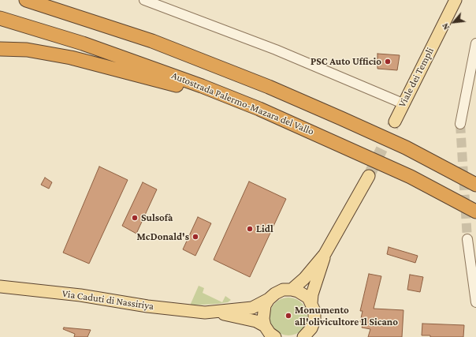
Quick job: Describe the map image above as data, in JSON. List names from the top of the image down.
{
  "streets": {
    "highway": ["Autostrada Palermo-Mazara del Vallo"],
    "main road": ["Viale dei Templi", "Via Caduti di Nassiriya"]
  },
  "places": [
    "PSC Auto Ufficio",
    "Sulsofà",
    "Lidl",
    "McDonald's",
    "Monumento all'olivicultore Il Sicano"
  ],
  "north": "bottom left"
}
